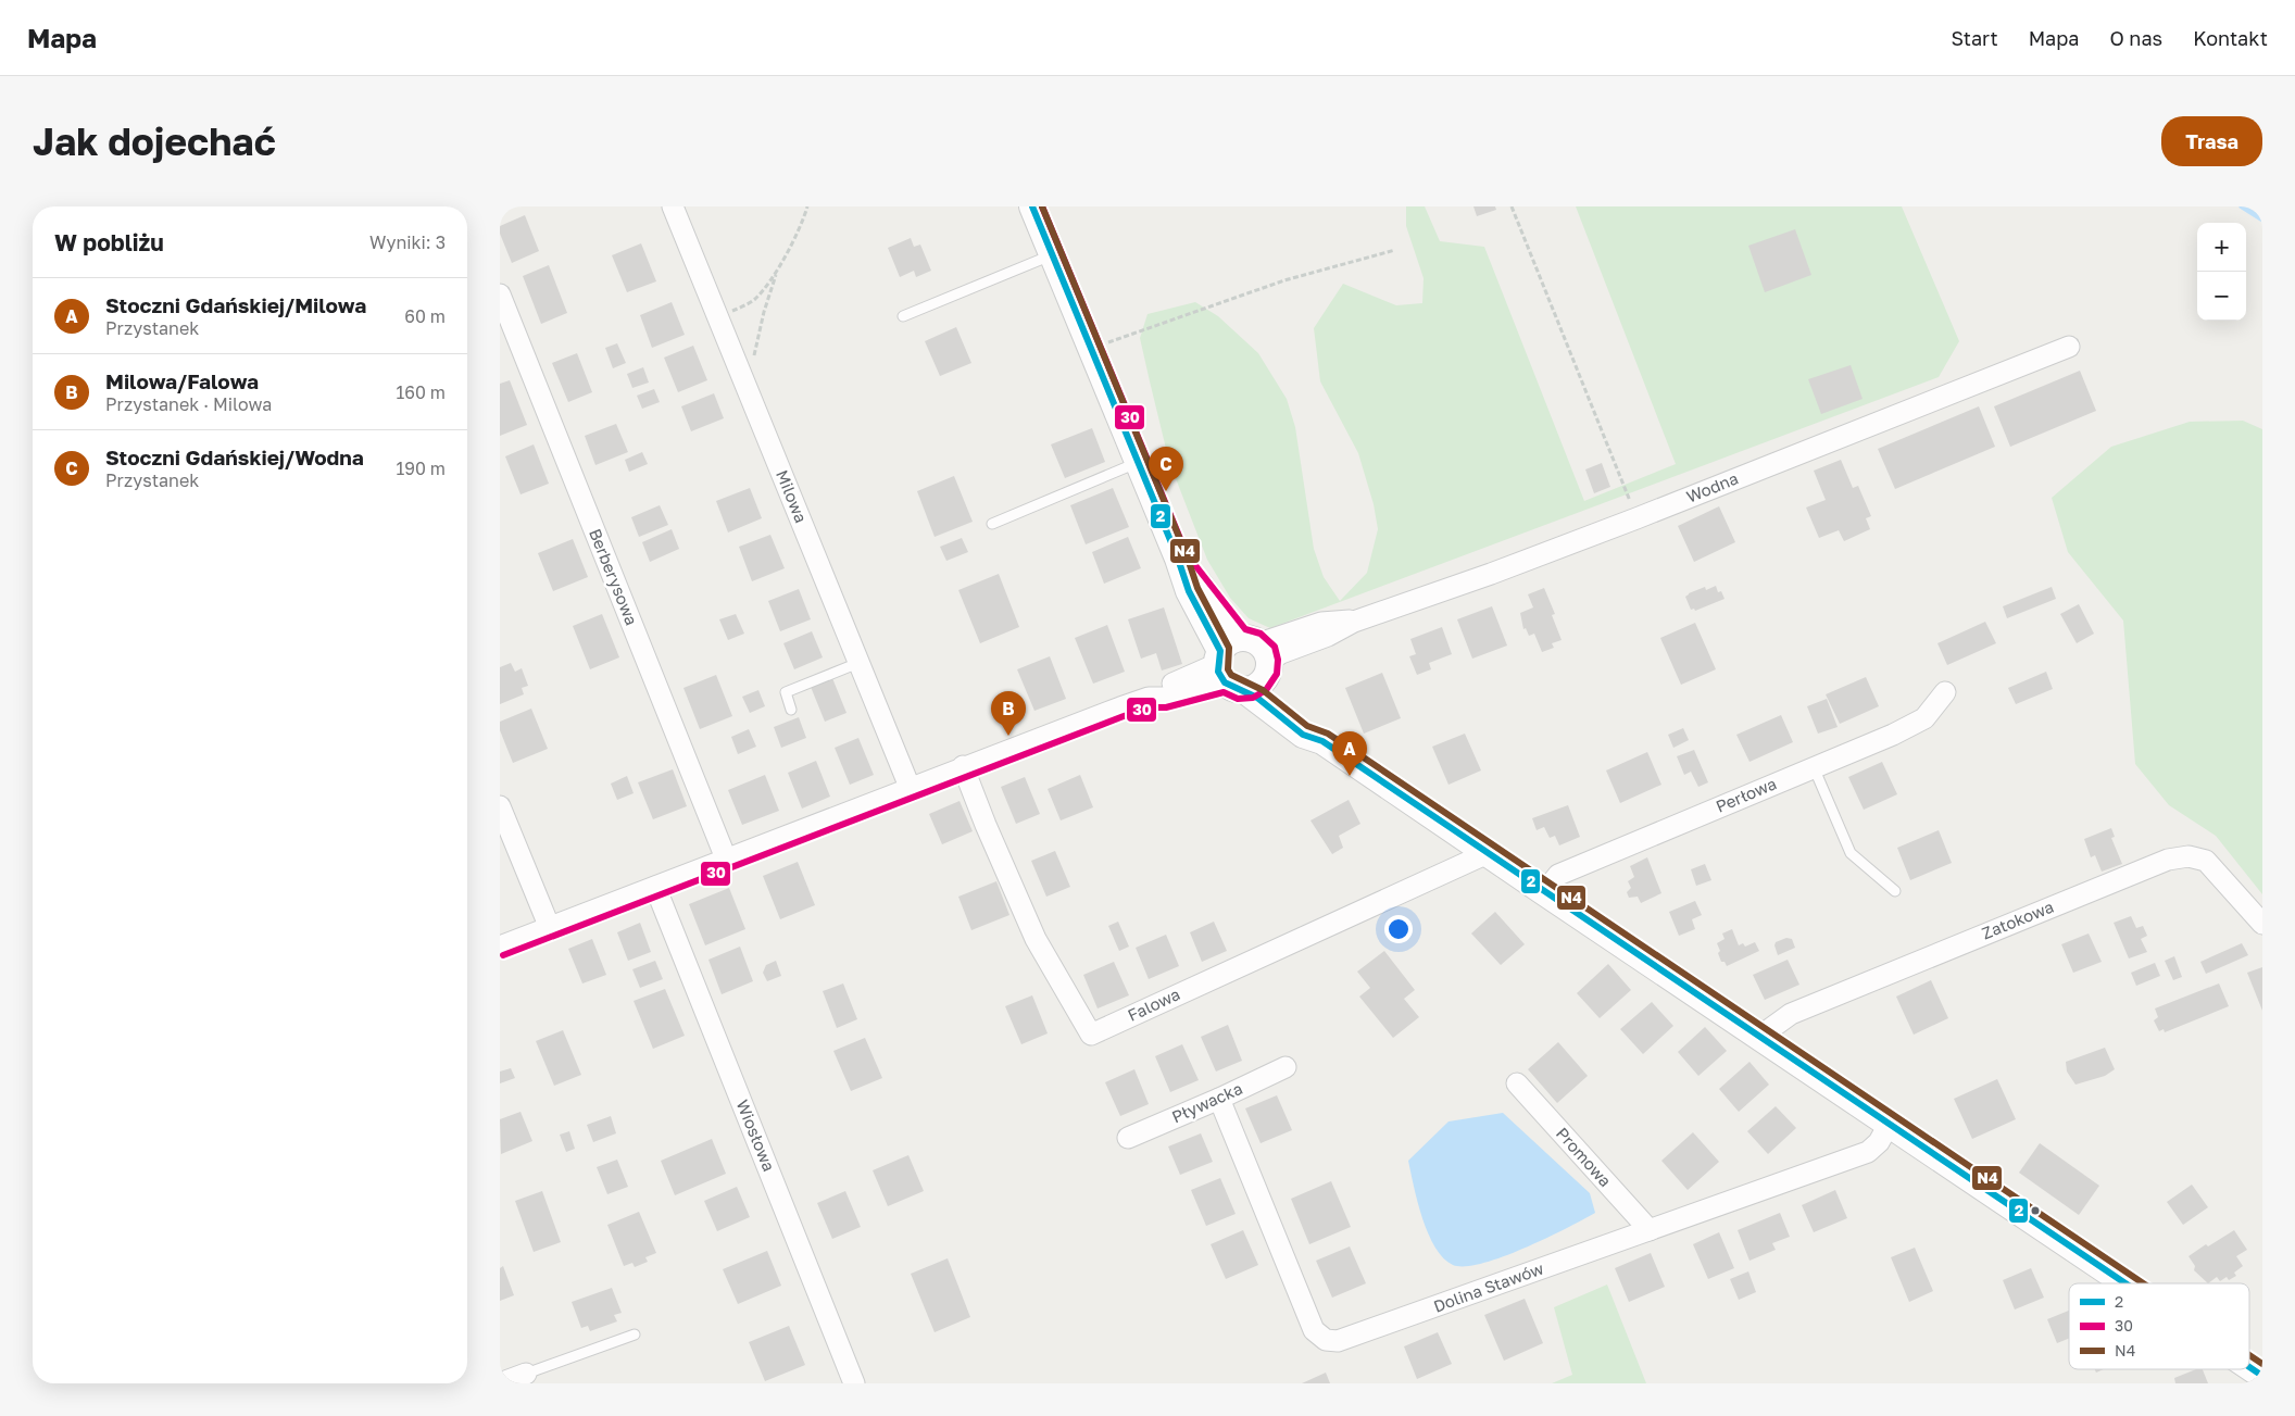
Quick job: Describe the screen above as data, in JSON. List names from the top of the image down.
{
  "streets": {
    "street": [
      "Wodna",
      "Milowa",
      "Berberysowa",
      "Perłowa",
      "Zatokowa",
      "Falowa",
      "Pływacka",
      "Wiosłowa",
      "Promowa",
      "Dolina Stawów"
    ]
  },
  "crossings": [
    ["Pływacka", "Dolina Stawów"],
    ["Promowa", "Dolina Stawów"]
  ],
  "lines": ["transit line 2", "transit line 30", "transit line N4"],
  "legend": ["2", "30", "N4"],
  "page": {
    "header": "Mapa",
    "nav": [
      "Start",
      "Mapa",
      "O nas",
      "Kontakt"
    ],
    "buttons": "Trasa",
    "title": "Jak dojechać",
    "heading": ["W pobliżu", "Wyniki: 3"],
    "map_buttons": ["+", "−"],
    "list": [
      {
        "mark": "A",
        "name": "Stoczni Gdańskiej/Milowa",
        "note": "Przystanek",
        "value": "60 m"
      },
      {
        "mark": "B",
        "name": "Milowa/Falowa",
        "note": "Przystanek · Milowa",
        "value": "160 m"
      },
      {
        "mark": "C",
        "name": "Stoczni Gdańskiej/Wodna",
        "note": "Przystanek",
        "value": "190 m"
      }
    ],
    "pins": ["C", "B", "A"]
  }
}
